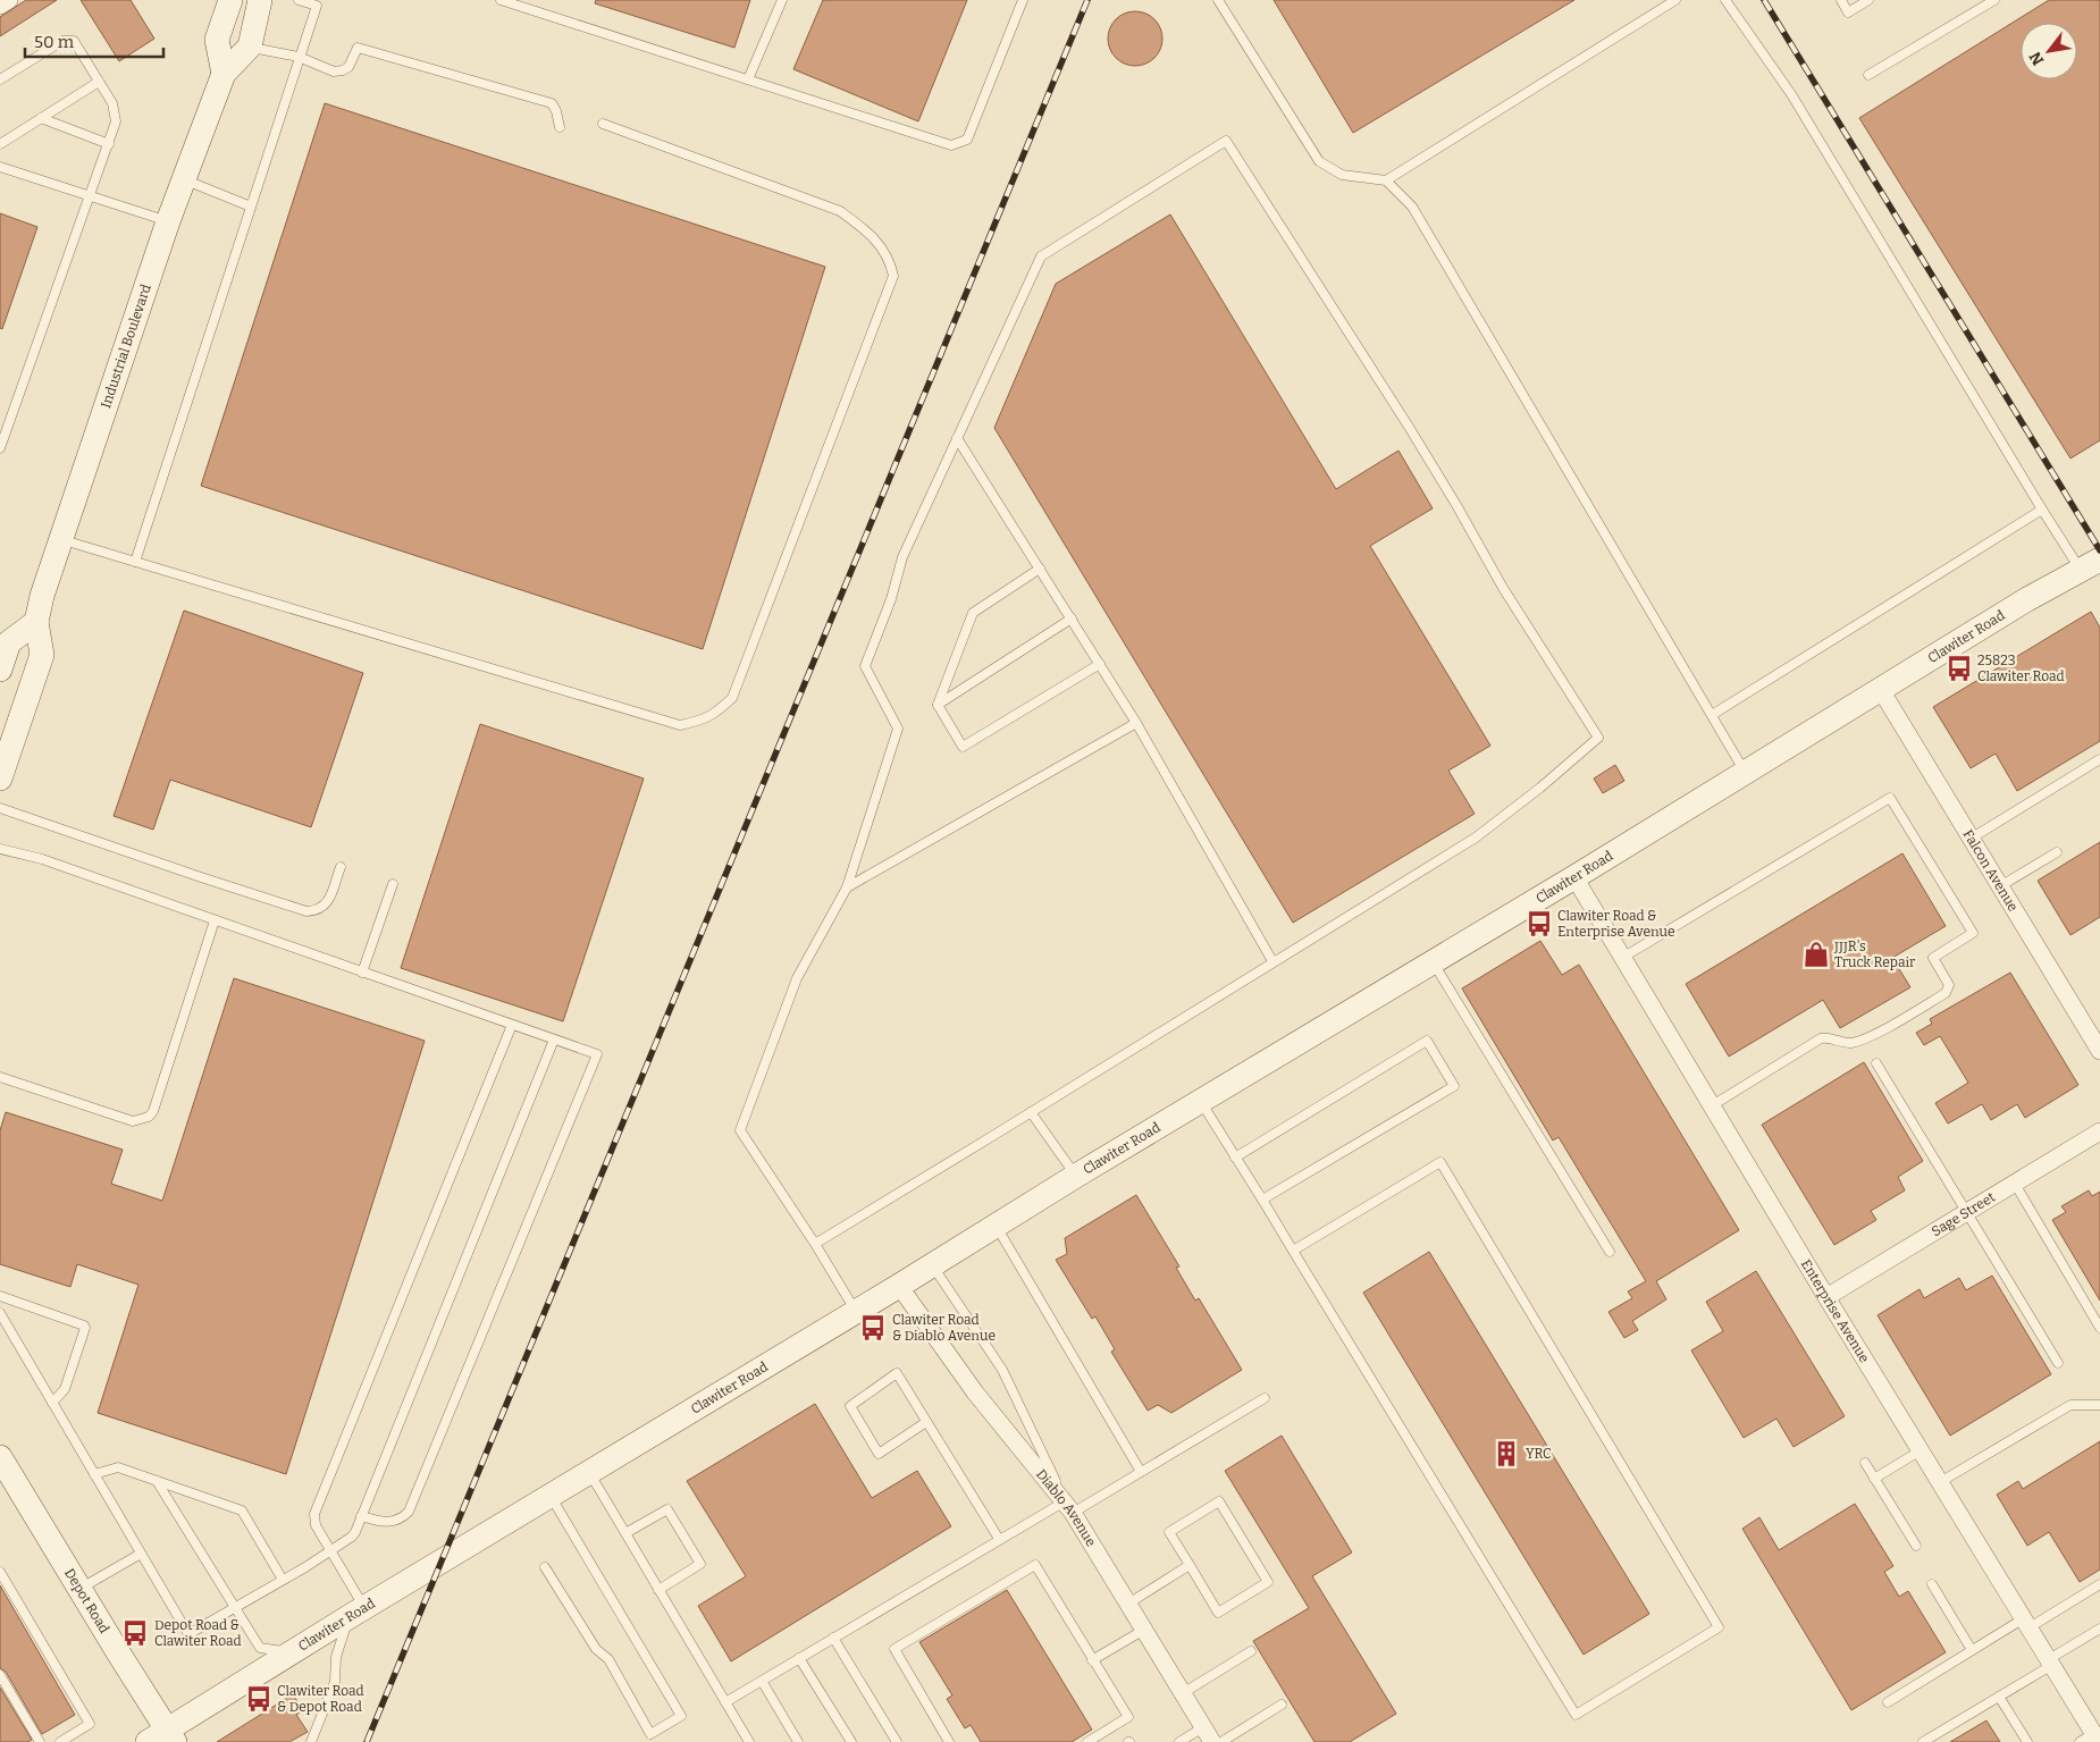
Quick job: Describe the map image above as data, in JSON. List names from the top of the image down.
{
  "streets": {
    "street": [
      "Industrial Boulevard",
      "Clawiter Road",
      "Falcon Avenue",
      "Sage Street",
      "Enterprise Avenue",
      "Diablo Avenue",
      "Depot Road"
    ]
  },
  "crossings": [
    ["Clawiter Road", "Falcon Avenue"],
    ["Clawiter Road", "Enterprise Avenue"],
    ["Clawiter Road", "Diablo Avenue"],
    ["Clawiter Road", "Depot Road"],
    ["Sage Street", "Enterprise Avenue"]
  ],
  "places": {
    "bus stop": [
      "25823 Clawiter Road",
      "Clawiter Road & Enterprise Avenue",
      "Clawiter Road & Diablo Avenue",
      "Depot Road & Clawiter Road",
      "Clawiter Road & Depot Road"
    ],
    "shop": ["JJJR's Truck Repair"],
    "building": ["YRC"]
  },
  "scale_bar": "50 m",
  "north": "bottom left"
}
